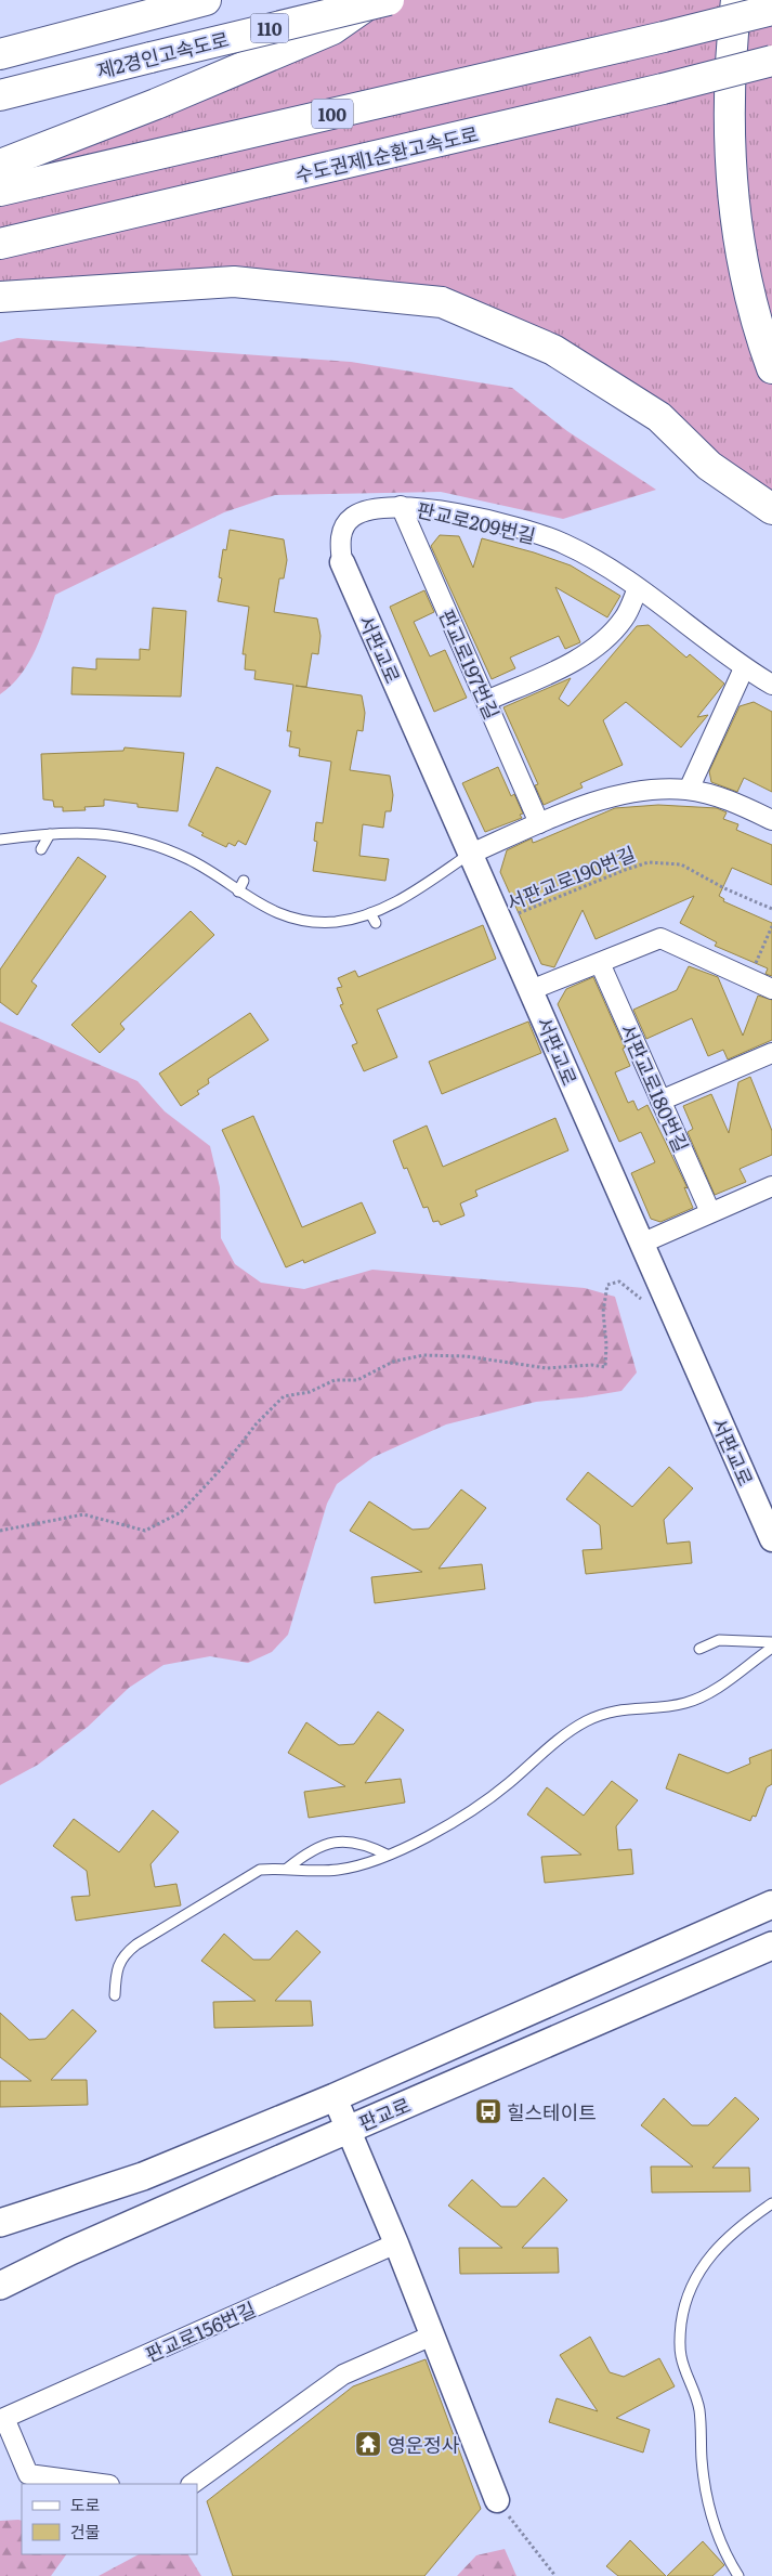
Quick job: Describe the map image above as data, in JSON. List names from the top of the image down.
{
  "streets": {
    "highway": [
      "110",
      "제2경인고속도로",
      "100",
      "수도권제1순환고속도로"
    ],
    "main road": ["판교로"],
    "street": [
      "판교로209번길",
      "서판교로",
      "판교로197번길",
      "서판교로180번길",
      "판교로156번길"
    ],
    "path": ["서판교로190번길"]
  },
  "crossings": [
    ["판교로209번길", "서판교로"],
    ["판교로209번길", "판교로197번길"],
    ["서판교로", "서판교로190번길"]
  ],
  "places": {
    "bus stop": ["힐스테이트"],
    "temple": ["영운정사"]
  },
  "legend": ["도로", "건물"]
}
